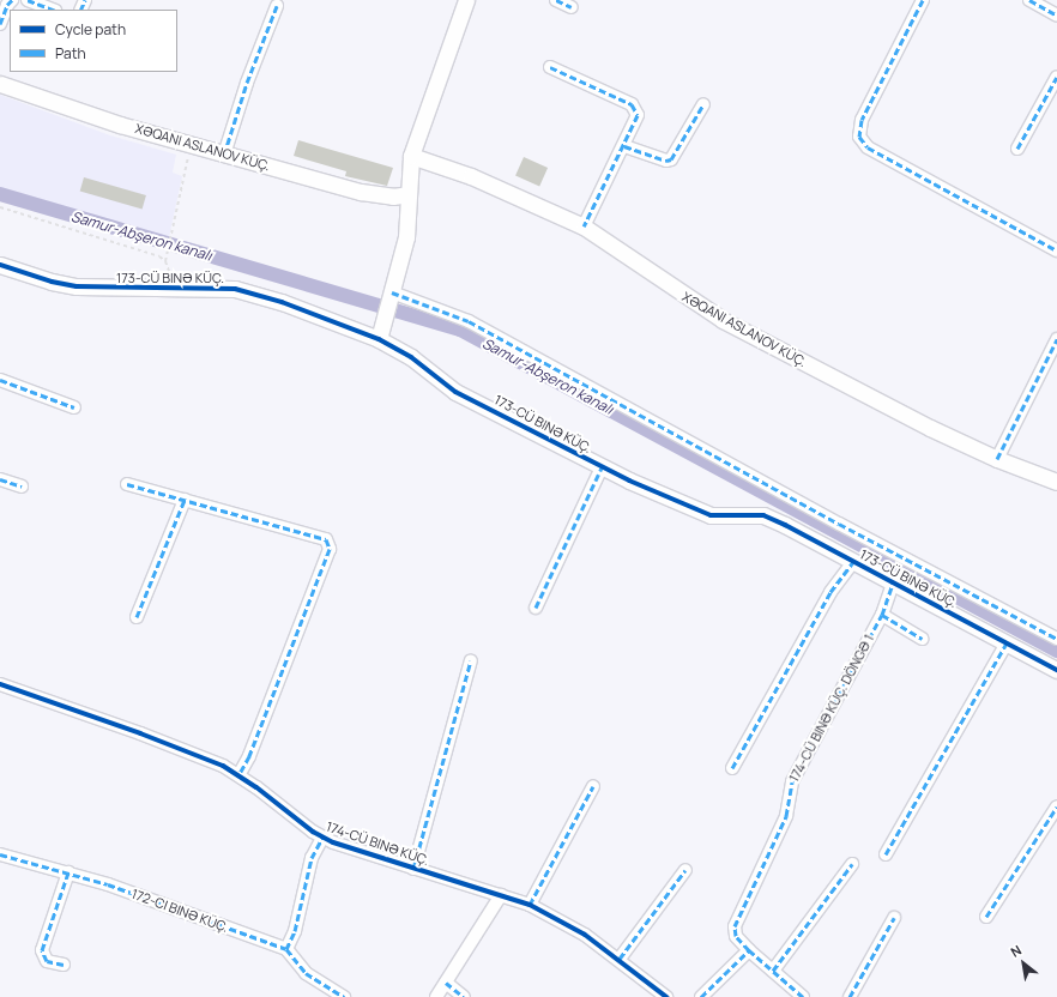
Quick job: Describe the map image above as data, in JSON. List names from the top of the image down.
{
  "streets": {
    "street": [
      "XƏQANI ASLANOV KÜÇ.",
      "173-CÜ BINƏ KÜÇ.",
      "174-CÜ BINƏ KÜÇ. DÖNGƏ 1",
      "174-CÜ BINƏ KÜÇ.",
      "172-CI BINƏ KÜÇ."
    ]
  },
  "crossings": [
    ["173-CÜ BINƏ KÜÇ.", "174-CÜ BINƏ KÜÇ. DÖNGƏ 1"]
  ],
  "water": ["Samur-Abşeron kanalı"],
  "legend": ["Cycle path", "Path"],
  "north": "top left"
}
